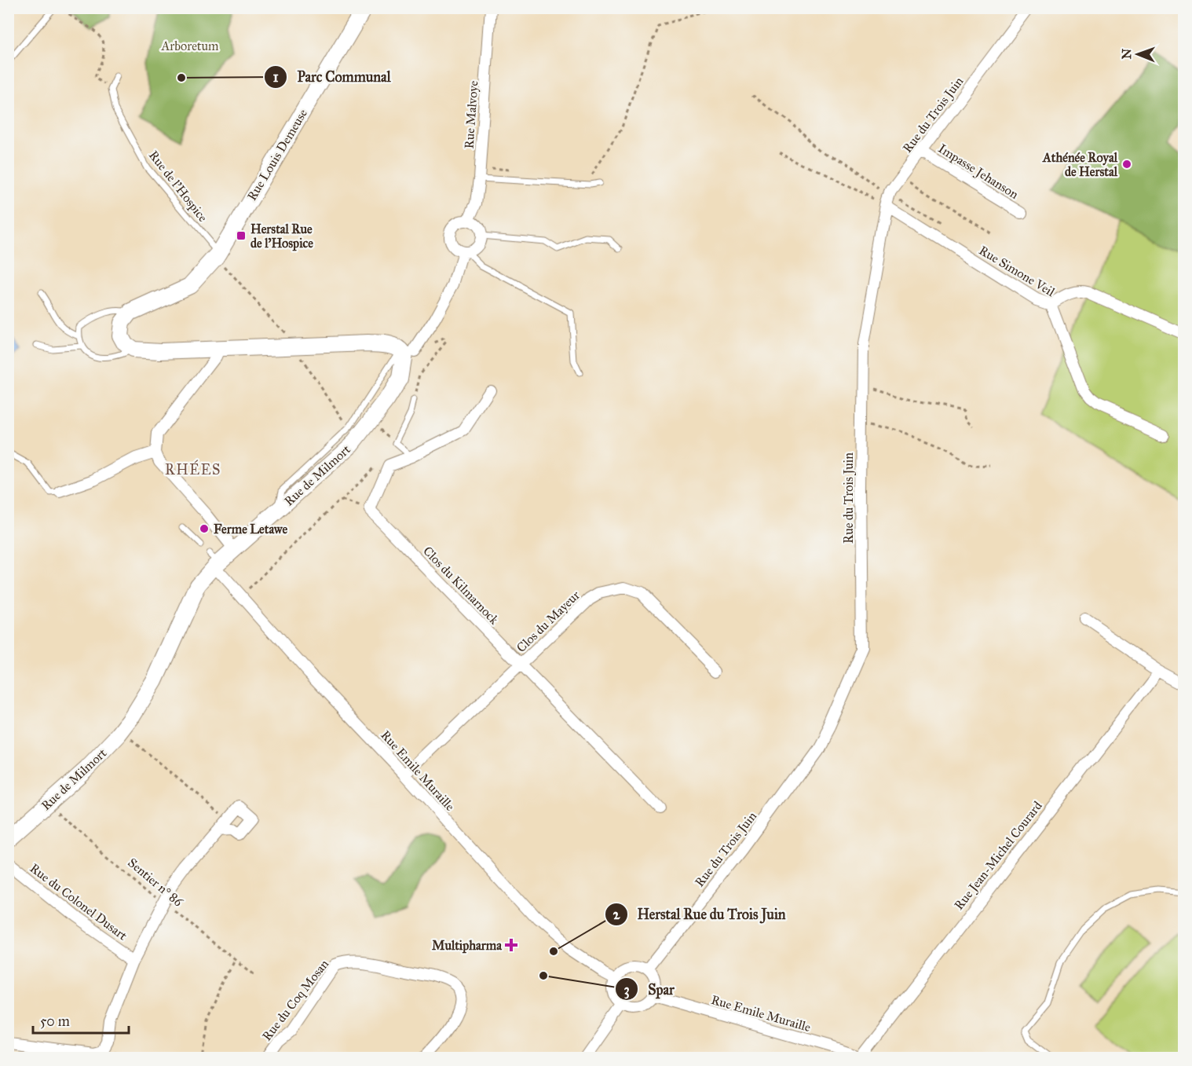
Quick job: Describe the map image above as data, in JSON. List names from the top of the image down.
{
  "streets": {
    "street": [
      "Rue Malvoye",
      "Rue du Trois Juin",
      "Rue Louis Demeuse",
      "Impasse Jehanson",
      "Rue Simone Veil",
      "Rue de Milmort",
      "Clos du Kilmarnock",
      "Clos du Mayeur",
      "Rue Emile Muraille",
      "Rue Jean-Michel Courard",
      "Rue du Colonel Dusart",
      "Rue du Coq Mosan"
    ],
    "lane": ["Rue de l'Hospice"],
    "path": ["Sentier n° 86"]
  },
  "crossings": [
    ["Rue du Trois Juin", "Impasse Jehanson"],
    ["Rue du Trois Juin", "Rue Simone Veil"],
    ["Rue du Trois Juin", "Rue Emile Muraille"],
    ["Rue Louis Demeuse", "Rue de l'Hospice"],
    ["Rue de Milmort", "Rue Emile Muraille"],
    ["Rue de Milmort", "Sentier n° 86"],
    ["Clos du Kilmarnock", "Clos du Mayeur"],
    ["Clos du Mayeur", "Rue Emile Muraille"],
    ["Rue Emile Muraille", "Rue Jean-Michel Courard"],
    ["Sentier n° 86", "Rue du Colonel Dusart"]
  ],
  "districts": ["RHÉES"],
  "parks": ["Arboretum"],
  "places": {
    "other": [
      "Parc Communal",
      "Athénée Royal de Herstal",
      "Ferme Letawe",
      "Herstal Rue du Trois Juin",
      "Spar"
    ],
    "transit": ["Herstal Rue de l'Hospice"],
    "health": ["Multipharma"]
  },
  "scale_bar": "50 m",
  "north": "left"
}
